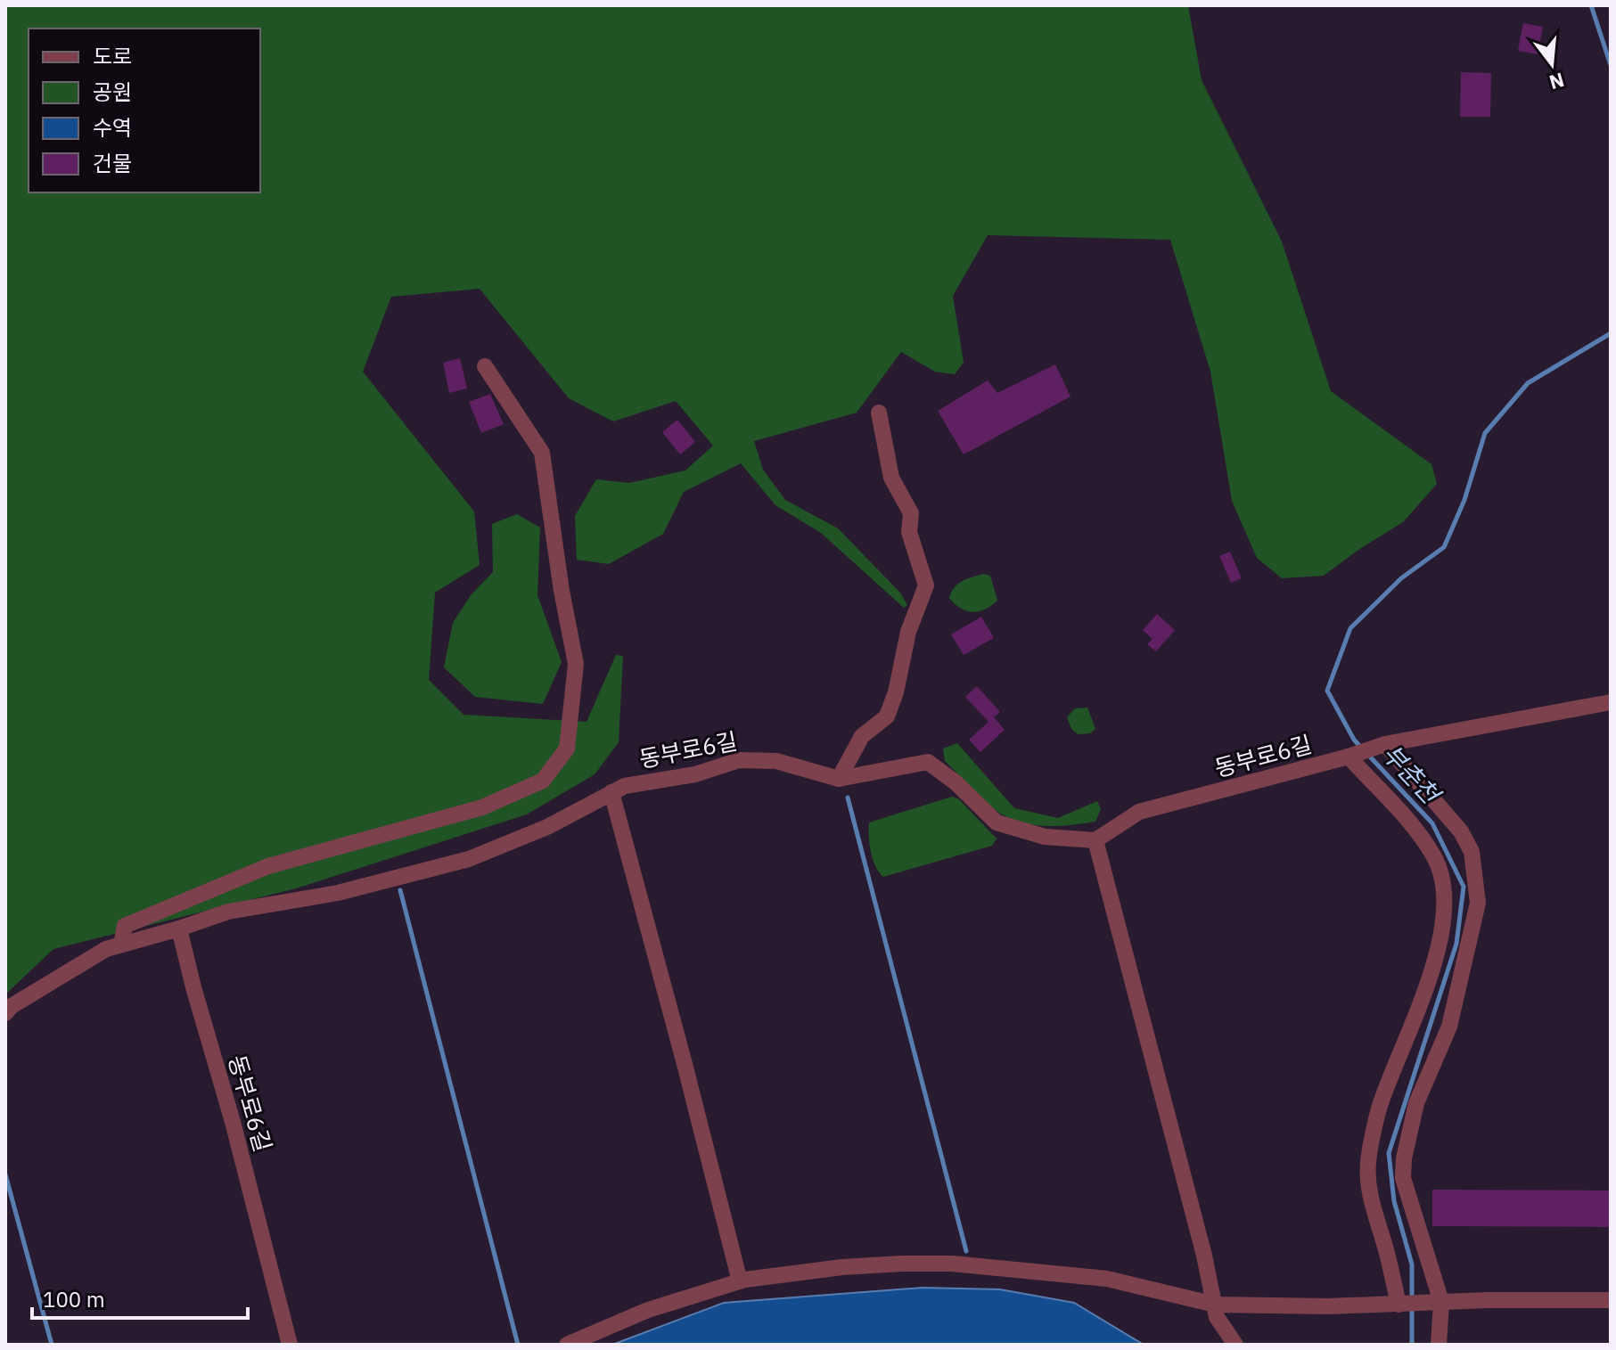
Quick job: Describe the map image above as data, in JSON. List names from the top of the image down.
{
  "streets": {
    "street": ["동부로6길"]
  },
  "water": ["부춘천"],
  "legend": [
    "도로",
    "공원",
    "수역",
    "건물"
  ],
  "scale_bar": "100 m",
  "north": "bottom"
}
